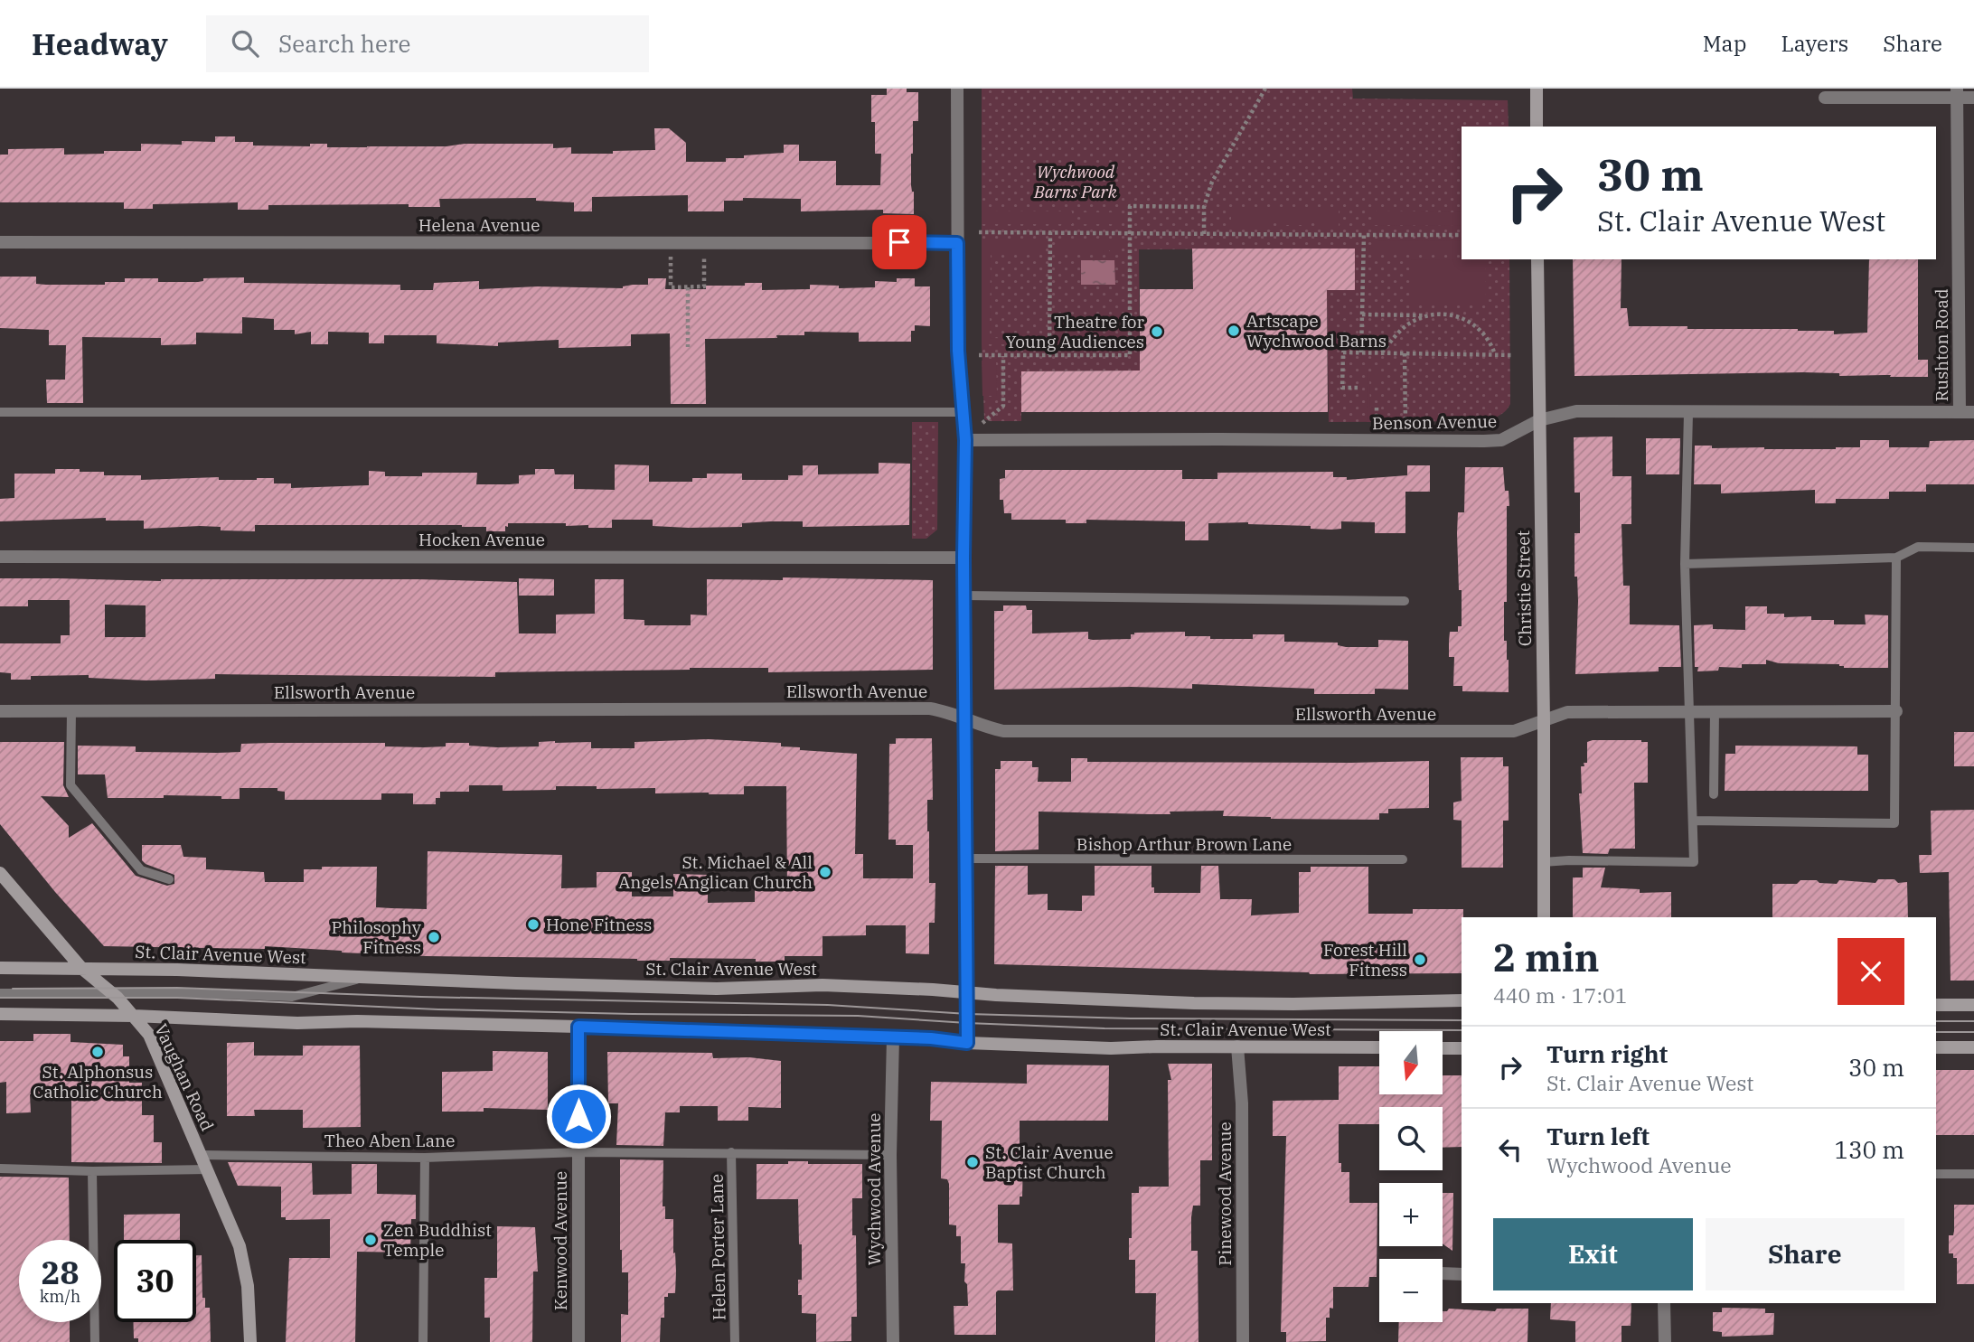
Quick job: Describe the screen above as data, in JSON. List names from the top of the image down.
{
  "streets": {
    "main road": ["Christie Street", "St. Clair Avenue West", "Vaughan Road"],
    "street": [
      "Helena Avenue",
      "Rushton Road",
      "Benson Avenue",
      "Hocken Avenue",
      "Ellsworth Avenue",
      "Wychwood Avenue",
      "Pinewood Avenue",
      "Kenwood Avenue"
    ],
    "lane": ["Bishop Arthur Brown Lane", "Theo Aben Lane", "Helen Porter Lane"]
  },
  "crossings": [
    ["Rushton Road", "Benson Avenue"],
    ["Benson Avenue", "Christie Street"],
    ["Christie Street", "Ellsworth Avenue"],
    ["St. Clair Avenue West", "Vaughan Road"],
    ["St. Clair Avenue West", "Wychwood Avenue"],
    ["St. Clair Avenue West", "Pinewood Avenue"],
    ["St. Clair Avenue West", "Kenwood Avenue"],
    ["Vaughan Road", "Theo Aben Lane"],
    ["Theo Aben Lane", "Wychwood Avenue"],
    ["Theo Aben Lane", "Kenwood Avenue"],
    ["Theo Aben Lane", "Helen Porter Lane"]
  ],
  "parks": ["Wychwood Barns Park"],
  "places": [
    "Artscape Wychwood Barns",
    "Theatre for Young Audiences",
    "St. Michael & All Angels Anglican Church",
    "Hone Fitness",
    "Philosophy Fitness",
    "Forest Hill Fitness",
    "St. Alphonsus Catholic Church",
    "St. Clair Avenue Baptist Church",
    "Zen Buddhist Temple"
  ],
  "north": "bottom",
  "page": {
    "header": "Headway",
    "search": "Search here",
    "nav": ["Map", "Layers", "Share"],
    "turn": ["30 m", "St. Clair Avenue West"],
    "heading": ["2 min", "440 m · 17:01"],
    "list": [
      {
        "name": "Turn right",
        "note": "St. Clair Avenue West",
        "value": "30 m"
      },
      {
        "name": "Turn left",
        "note": "Wychwood Avenue",
        "value": "130 m"
      }
    ],
    "map_buttons": ["+", "−"],
    "buttons": ["Exit", "Share"],
    "speed": "28 km/h",
    "limit": "30"
  }
}
